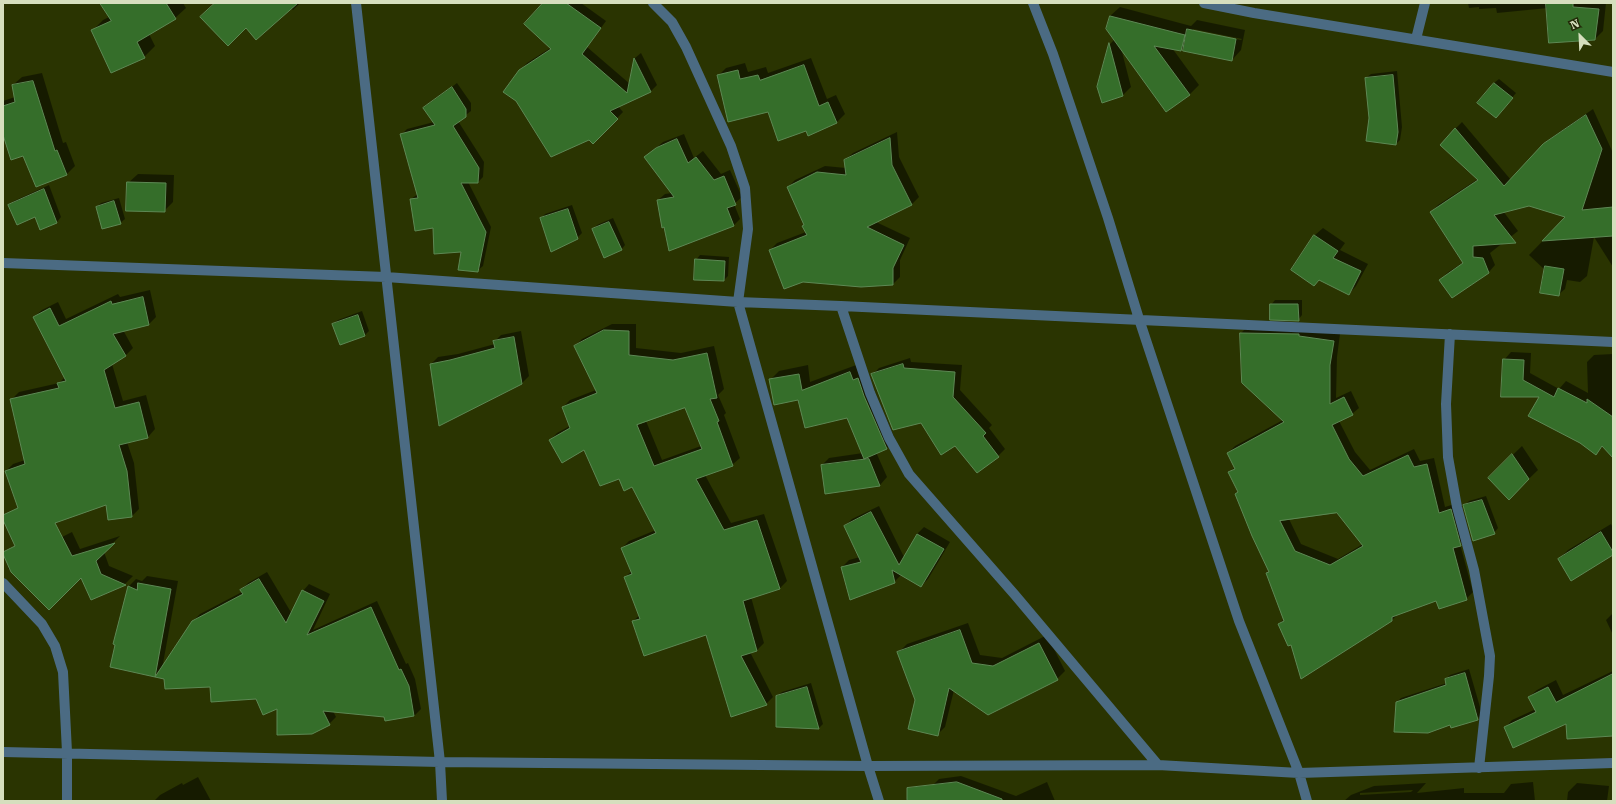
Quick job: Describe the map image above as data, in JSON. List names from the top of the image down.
{
  "north": "top left"
}
